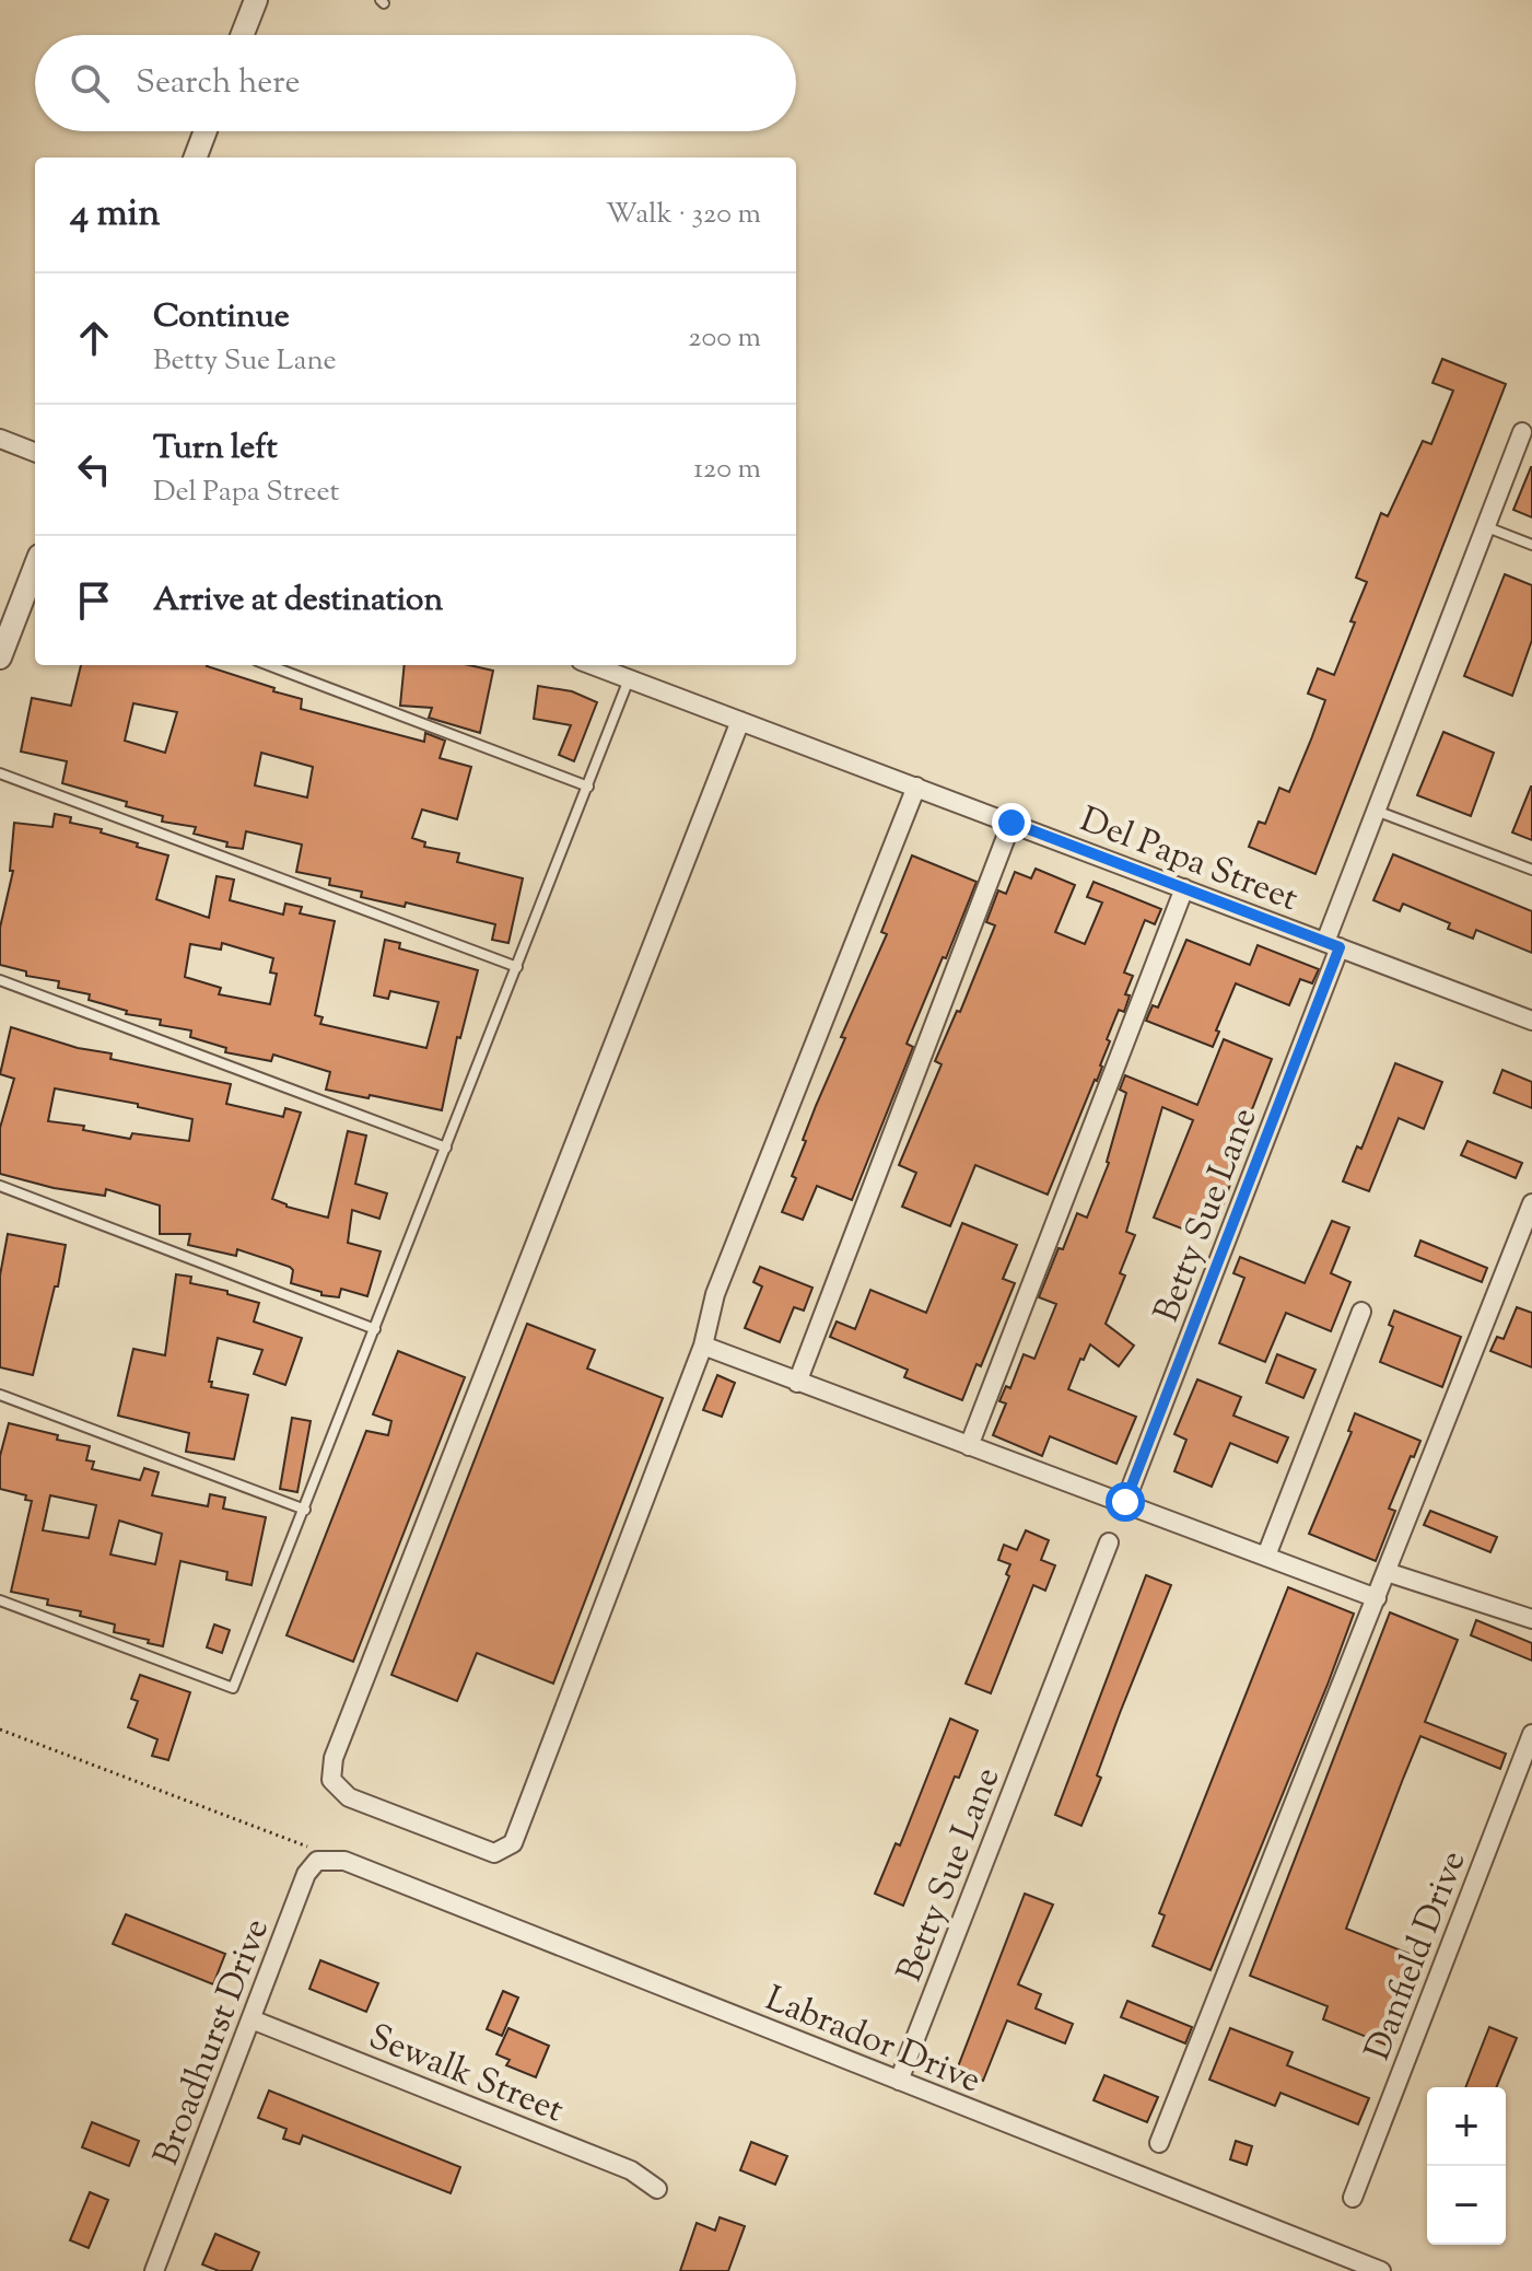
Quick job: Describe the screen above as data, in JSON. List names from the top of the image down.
{
  "streets": {
    "street": [
      "Del Papa Street",
      "Betty Sue Lane",
      "Danfield Drive",
      "Labrador Drive",
      "Broadhurst Drive",
      "Sewalk Street"
    ]
  },
  "crossings": [
    ["Del Papa Street", "Betty Sue Lane"],
    ["Betty Sue Lane", "Labrador Drive"],
    ["Labrador Drive", "Broadhurst Drive"],
    ["Broadhurst Drive", "Sewalk Street"]
  ],
  "page": {
    "search": "Search here",
    "heading": ["4 min", "Walk · 320 m"],
    "list": [
      ["Continue", "Betty Sue Lane", "200 m"],
      ["Turn left", "Del Papa Street", "120 m"],
      "Arrive at destination"
    ],
    "map_buttons": ["+", "−"]
  }
}
